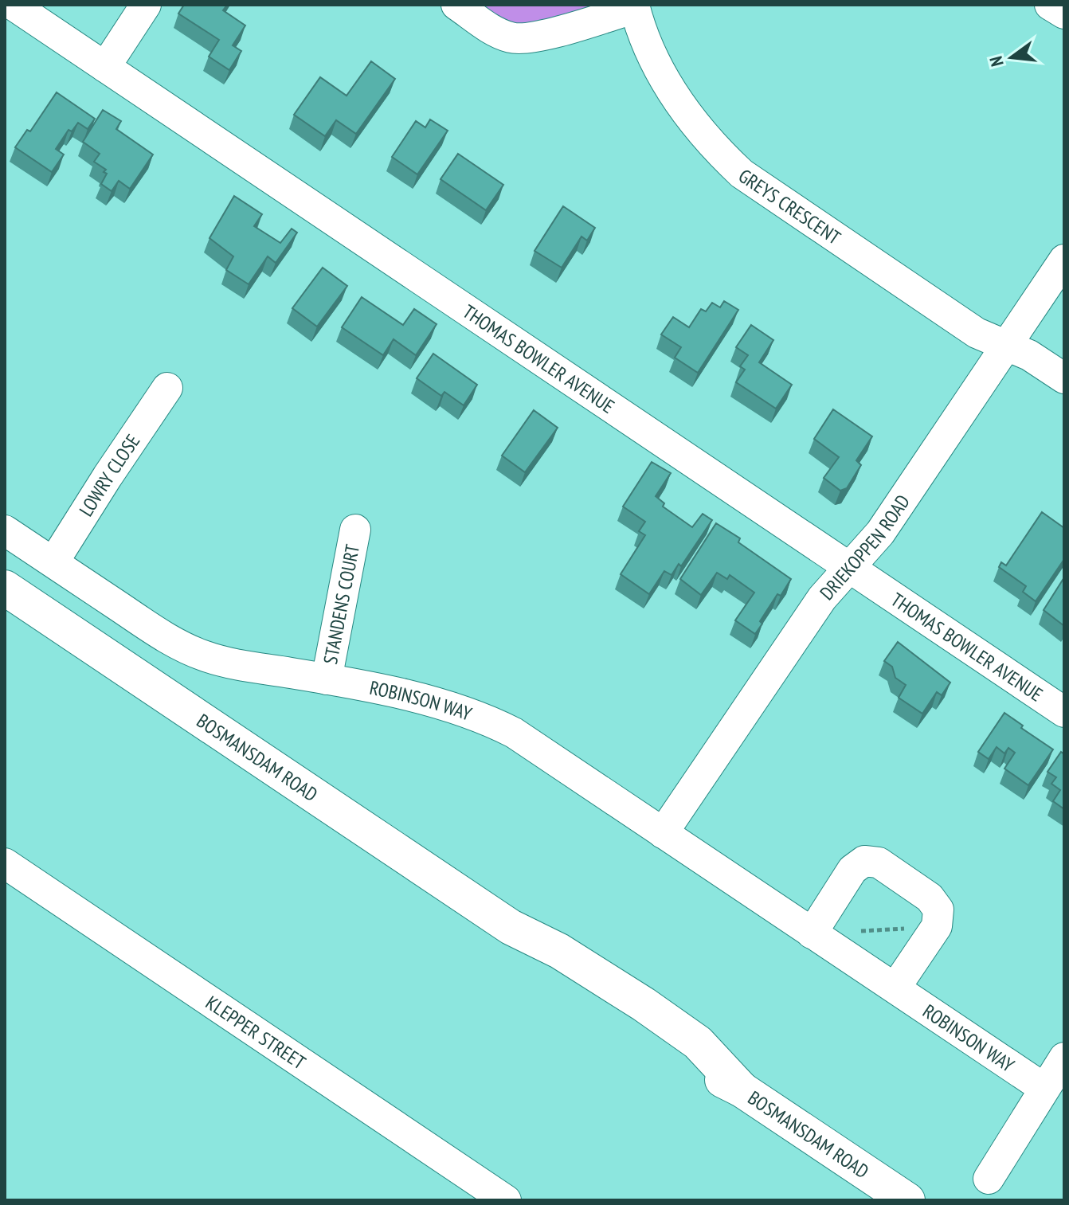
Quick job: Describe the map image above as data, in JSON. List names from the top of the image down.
{
  "streets": {
    "main road": ["BOSMANSDAM ROAD"],
    "street": [
      "GREYS CRESCENT",
      "THOMAS BOWLER AVENUE",
      "LOWRY CLOSE",
      "DRIEKOPPEN ROAD",
      "STANDENS COURT",
      "ROBINSON WAY",
      "KLEPPER STREET"
    ]
  },
  "crossings": [
    ["GREYS CRESCENT", "DRIEKOPPEN ROAD"],
    ["THOMAS BOWLER AVENUE", "DRIEKOPPEN ROAD"],
    ["LOWRY CLOSE", "ROBINSON WAY"],
    ["DRIEKOPPEN ROAD", "ROBINSON WAY"],
    ["STANDENS COURT", "ROBINSON WAY"]
  ],
  "north": "left"
}
